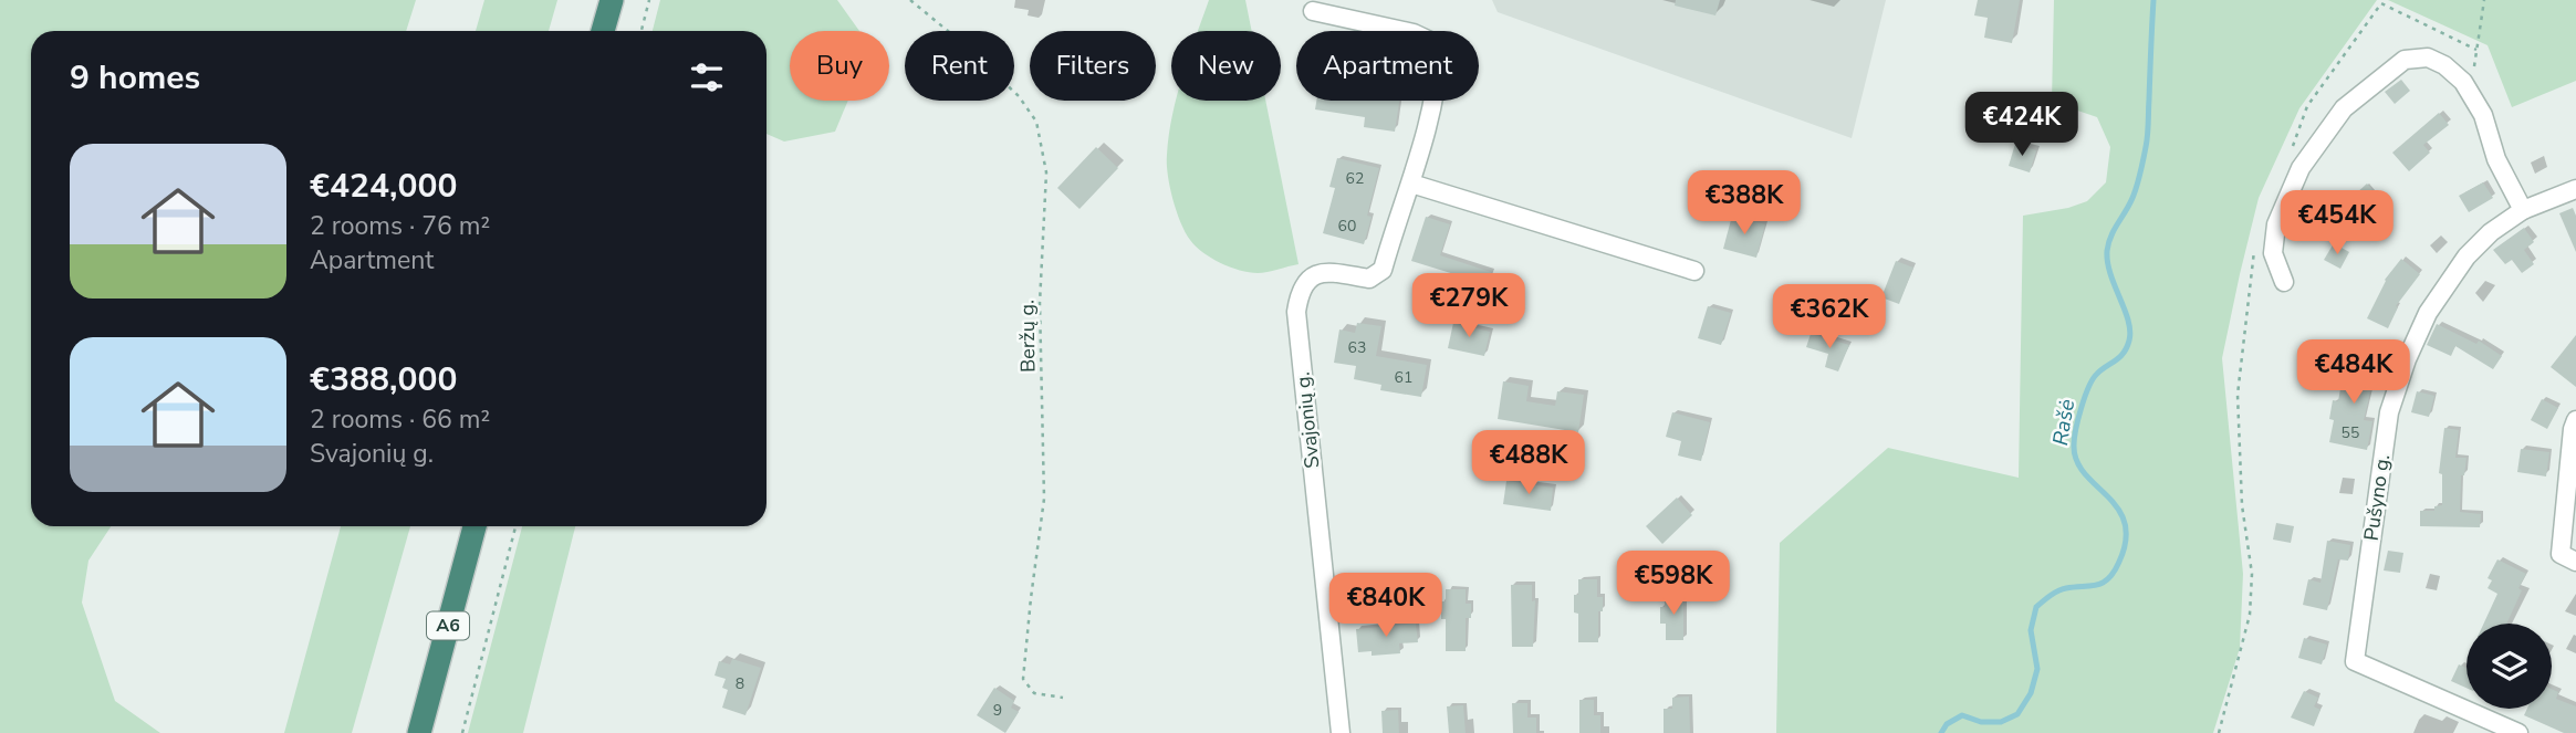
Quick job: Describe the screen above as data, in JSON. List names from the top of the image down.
{
  "streets": {
    "highway": ["A6"],
    "street": ["Svajonių g.", "Pušyno g."],
    "path": ["Beržų g."]
  },
  "water": ["Rašė"],
  "house_numbers": [
    "62",
    "60",
    "63",
    "61",
    "55",
    "8",
    "9"
  ],
  "page": {
    "chip": [
      "Buy",
      "Rent",
      "Filters",
      "New",
      "Apartment"
    ],
    "heading": "9 homes",
    "price": [
      "€424K",
      "€388K",
      "€454K",
      "€279K",
      "€362K",
      "€484K",
      "€488K",
      "€598K",
      "€840K"
    ],
    "list": [
      {
        "name": "€424,000",
        "note": "2 rooms · 76 m² · Apartment"
      },
      {
        "name": "€388,000",
        "note": "2 rooms · 66 m² · Svajonių g."
      }
    ]
  }
}
